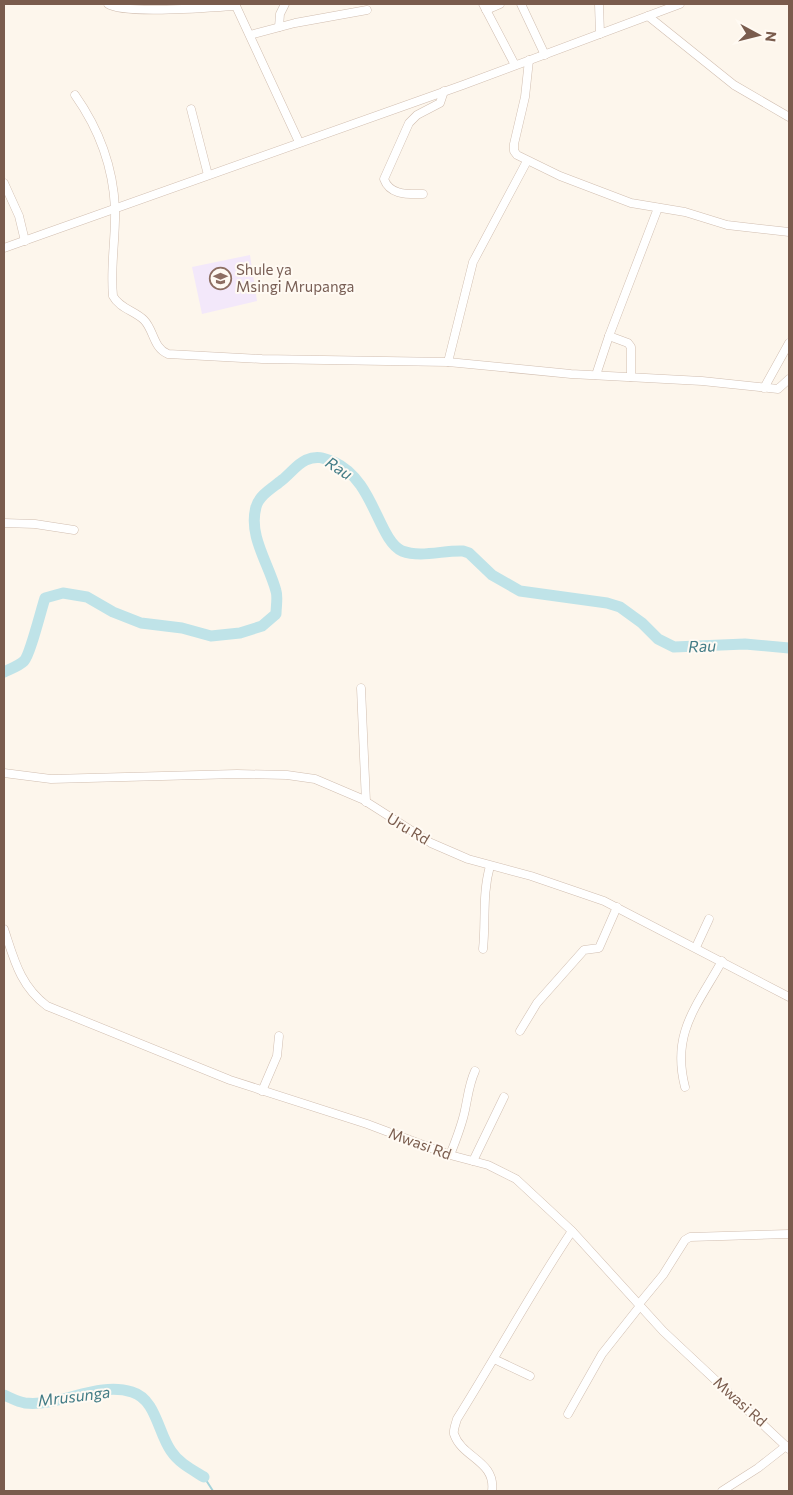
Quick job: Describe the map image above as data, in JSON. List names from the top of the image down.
{
  "streets": {
    "street": ["Uru Rd", "Mwasi Rd"]
  },
  "water": ["Rau", "Mrusunga"],
  "places": {
    "school or university": ["Shule ya Msingi Mrupanga"]
  },
  "north": "right"
}
